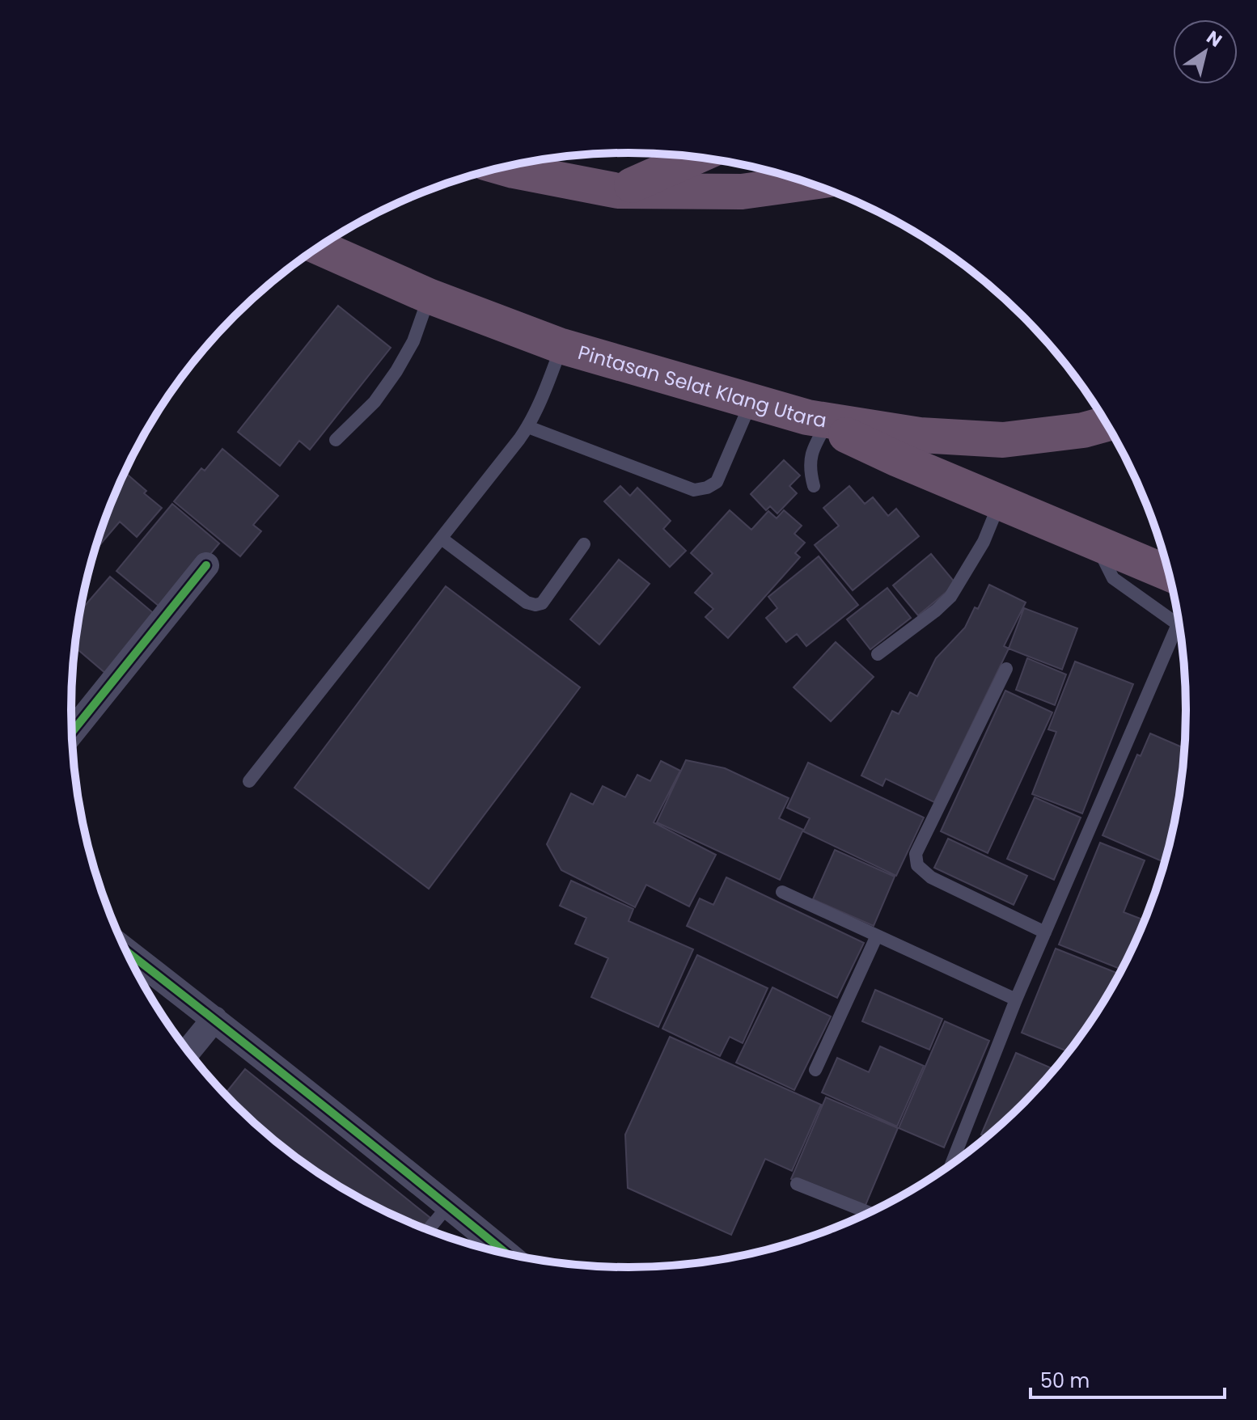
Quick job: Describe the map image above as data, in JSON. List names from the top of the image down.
{
  "streets": {
    "highway": ["Pintasan Selat Klang Utara"]
  },
  "scale_bar": "50 m",
  "north": "top right"
}
